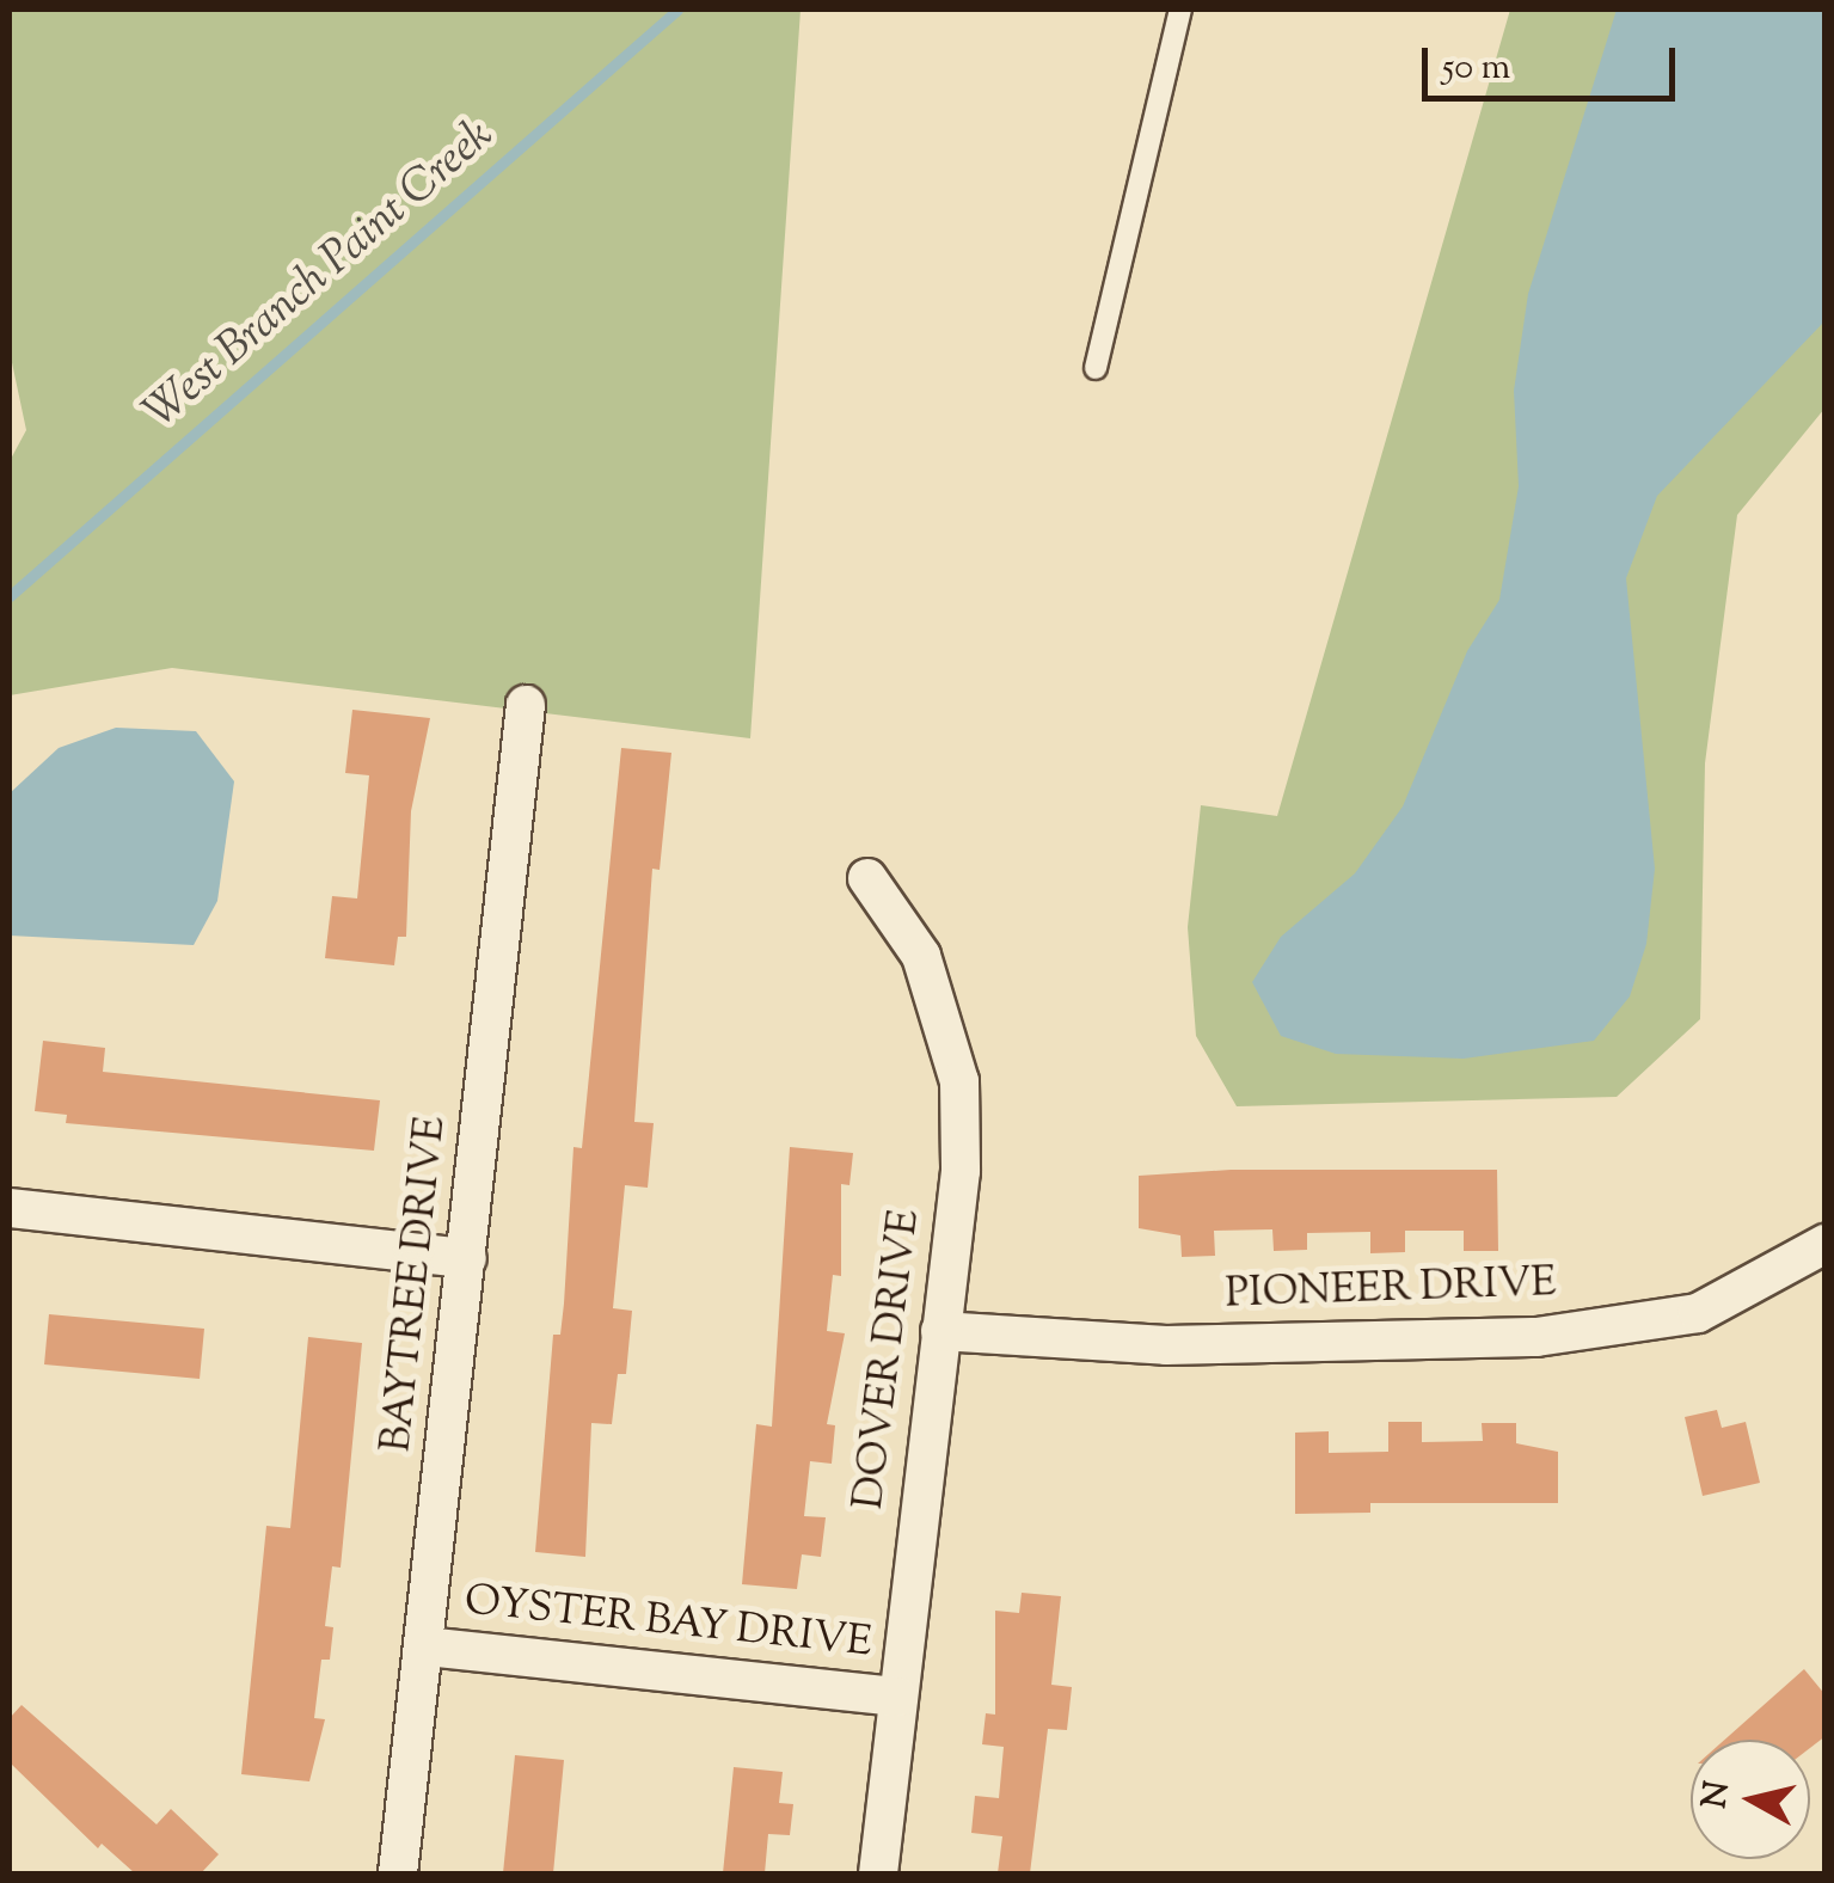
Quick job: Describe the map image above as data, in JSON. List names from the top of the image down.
{
  "streets": {
    "street": [
      "BAYTREE DRIVE",
      "PIONEER DRIVE",
      "DOVER DRIVE",
      "OYSTER BAY DRIVE"
    ]
  },
  "crossings": [
    ["BAYTREE DRIVE", "OYSTER BAY DRIVE"],
    ["PIONEER DRIVE", "DOVER DRIVE"],
    ["DOVER DRIVE", "OYSTER BAY DRIVE"]
  ],
  "water": ["West Branch Paint Creek"],
  "scale_bar": "50 m",
  "north": "left"
}
